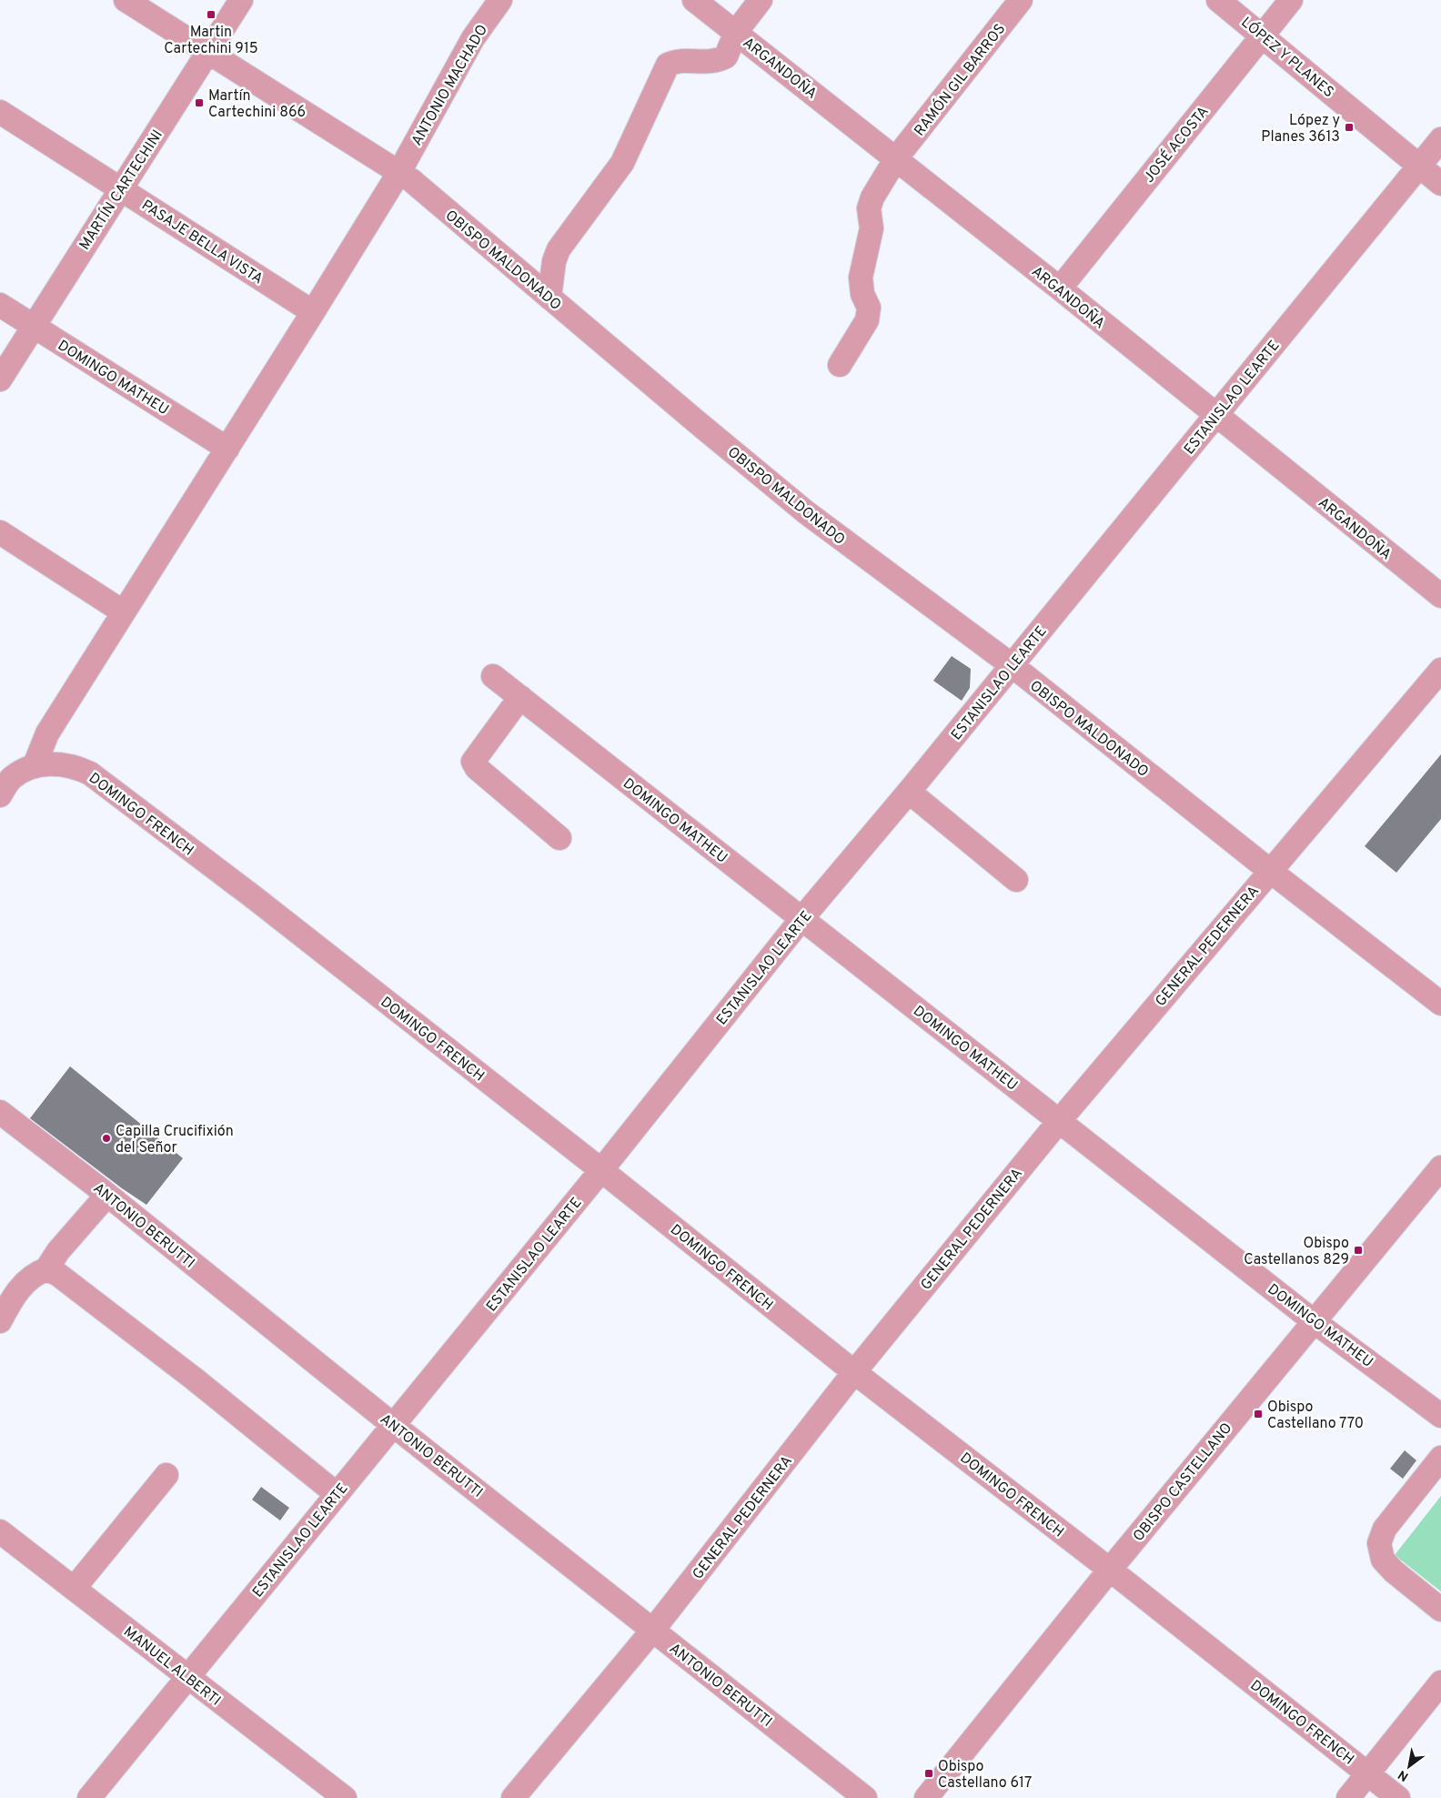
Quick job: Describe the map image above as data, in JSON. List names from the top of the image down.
{
  "streets": {
    "street": [
      "LÓPEZ Y PLANES",
      "ARGANDOÑA",
      "RAMÓN GIL BARROS",
      "ANTONIO MACHADO",
      "JOSÉ ACOSTA",
      "MARTÍN CARTECHINI",
      "PASAJE BELLA VISTA",
      "OBISPO MALDONADO",
      "DOMINGO MATHEU",
      "ESTANISLAO LEARTE",
      "DOMINGO FRENCH",
      "GENERAL PEDERNERA",
      "ANTONIO BERUTTI",
      "OBISPO CASTELLANO",
      "MANUEL ALBERTI"
    ]
  },
  "crossings": [
    ["LÓPEZ Y PLANES", "JOSÉ ACOSTA"],
    ["LÓPEZ Y PLANES", "ESTANISLAO LEARTE"],
    ["ARGANDOÑA", "RAMÓN GIL BARROS"],
    ["ARGANDOÑA", "JOSÉ ACOSTA"],
    ["ARGANDOÑA", "ESTANISLAO LEARTE"],
    ["ANTONIO MACHADO", "PASAJE BELLA VISTA"],
    ["ANTONIO MACHADO", "OBISPO MALDONADO"],
    ["ANTONIO MACHADO", "DOMINGO MATHEU"],
    ["ANTONIO MACHADO", "DOMINGO FRENCH"],
    ["MARTÍN CARTECHINI", "PASAJE BELLA VISTA"],
    ["MARTÍN CARTECHINI", "OBISPO MALDONADO"],
    ["MARTÍN CARTECHINI", "DOMINGO MATHEU"],
    ["OBISPO MALDONADO", "ESTANISLAO LEARTE"],
    ["OBISPO MALDONADO", "GENERAL PEDERNERA"],
    ["DOMINGO MATHEU", "ESTANISLAO LEARTE"],
    ["DOMINGO MATHEU", "GENERAL PEDERNERA"],
    ["DOMINGO MATHEU", "OBISPO CASTELLANO"],
    ["ESTANISLAO LEARTE", "DOMINGO FRENCH"],
    ["ESTANISLAO LEARTE", "ANTONIO BERUTTI"],
    ["ESTANISLAO LEARTE", "MANUEL ALBERTI"],
    ["DOMINGO FRENCH", "GENERAL PEDERNERA"],
    ["DOMINGO FRENCH", "OBISPO CASTELLANO"],
    ["GENERAL PEDERNERA", "ANTONIO BERUTTI"]
  ],
  "places": {
    "transit": [
      "Martin Cartechini 915",
      "Martín Cartechini 866",
      "López y Planes 3613",
      "Obispo Castellanos 829",
      "Obispo Castellano 770",
      "Obispo Castellano 617"
    ],
    "other": ["Capilla Crucifixión del Señor"]
  },
  "north": "bottom left"
}
